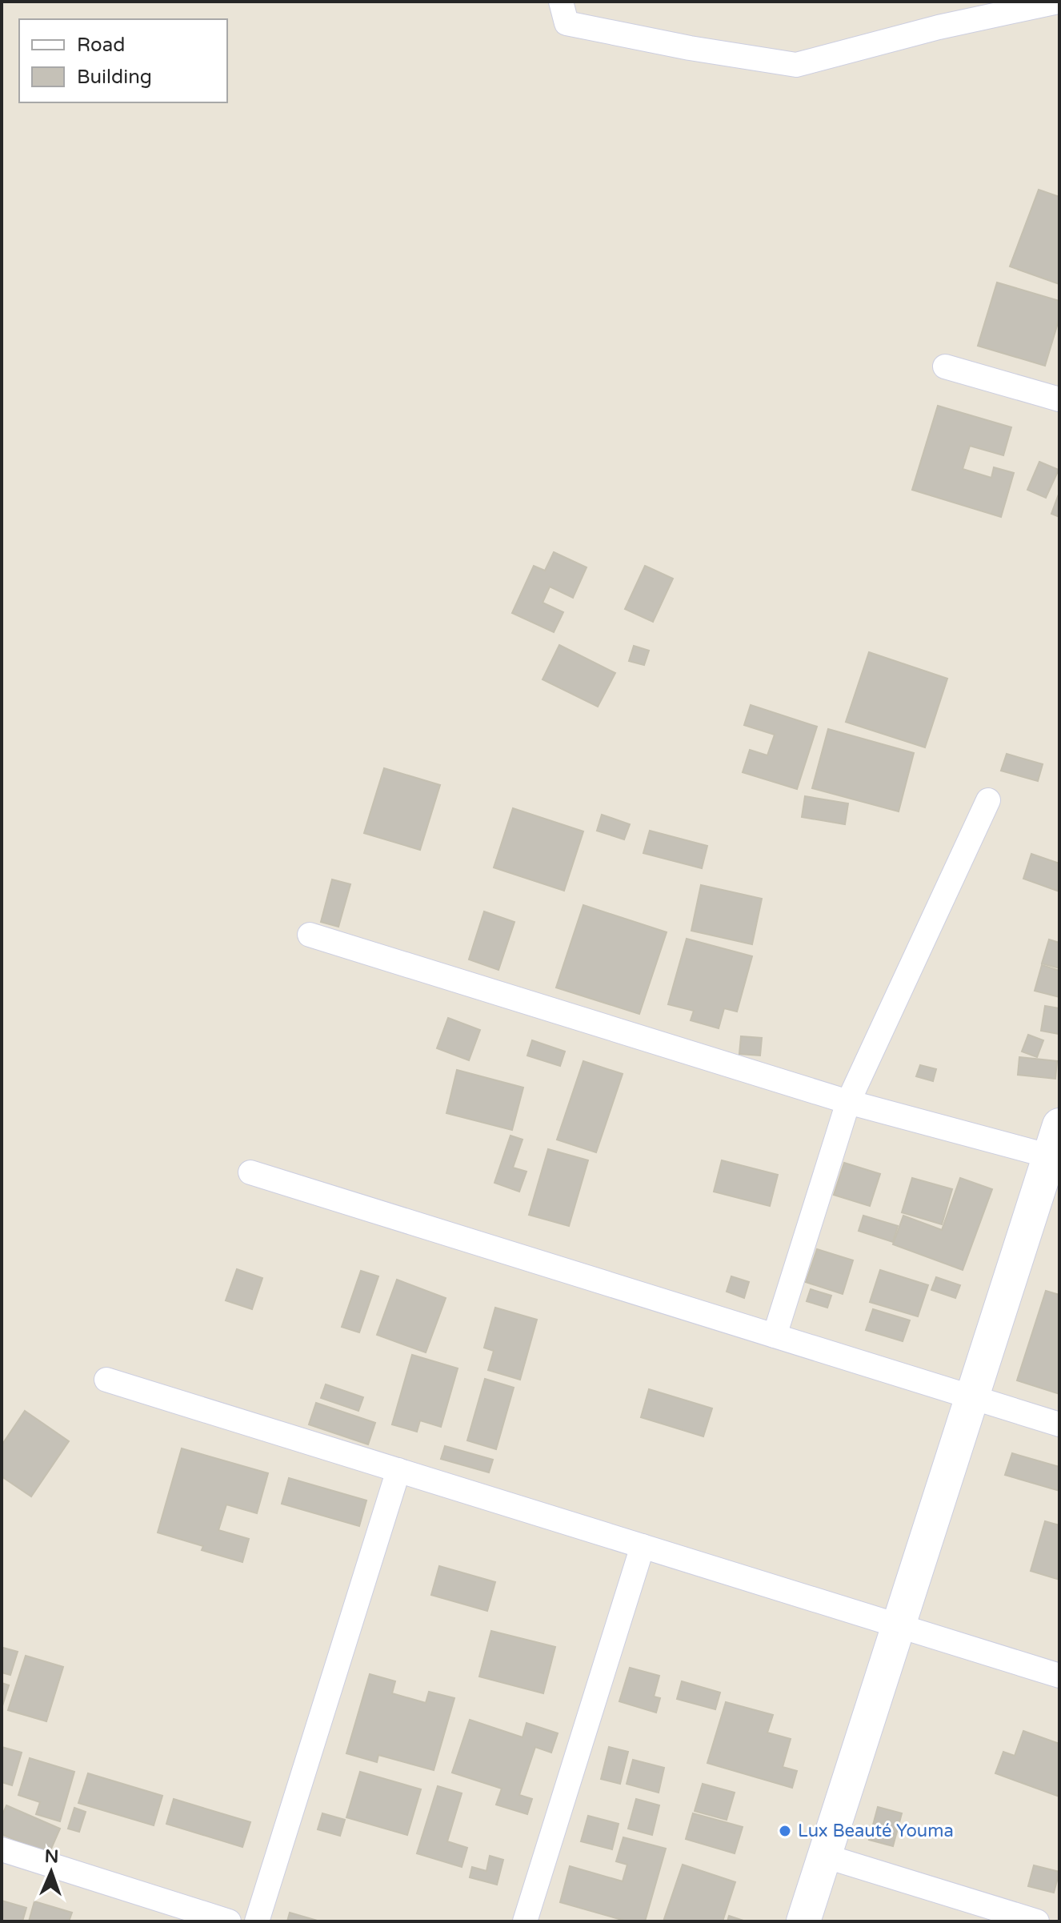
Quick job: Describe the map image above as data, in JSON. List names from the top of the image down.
{
  "places": ["Lux Beauté Youma"],
  "legend": ["Road", "Building"],
  "north": "top"
}
